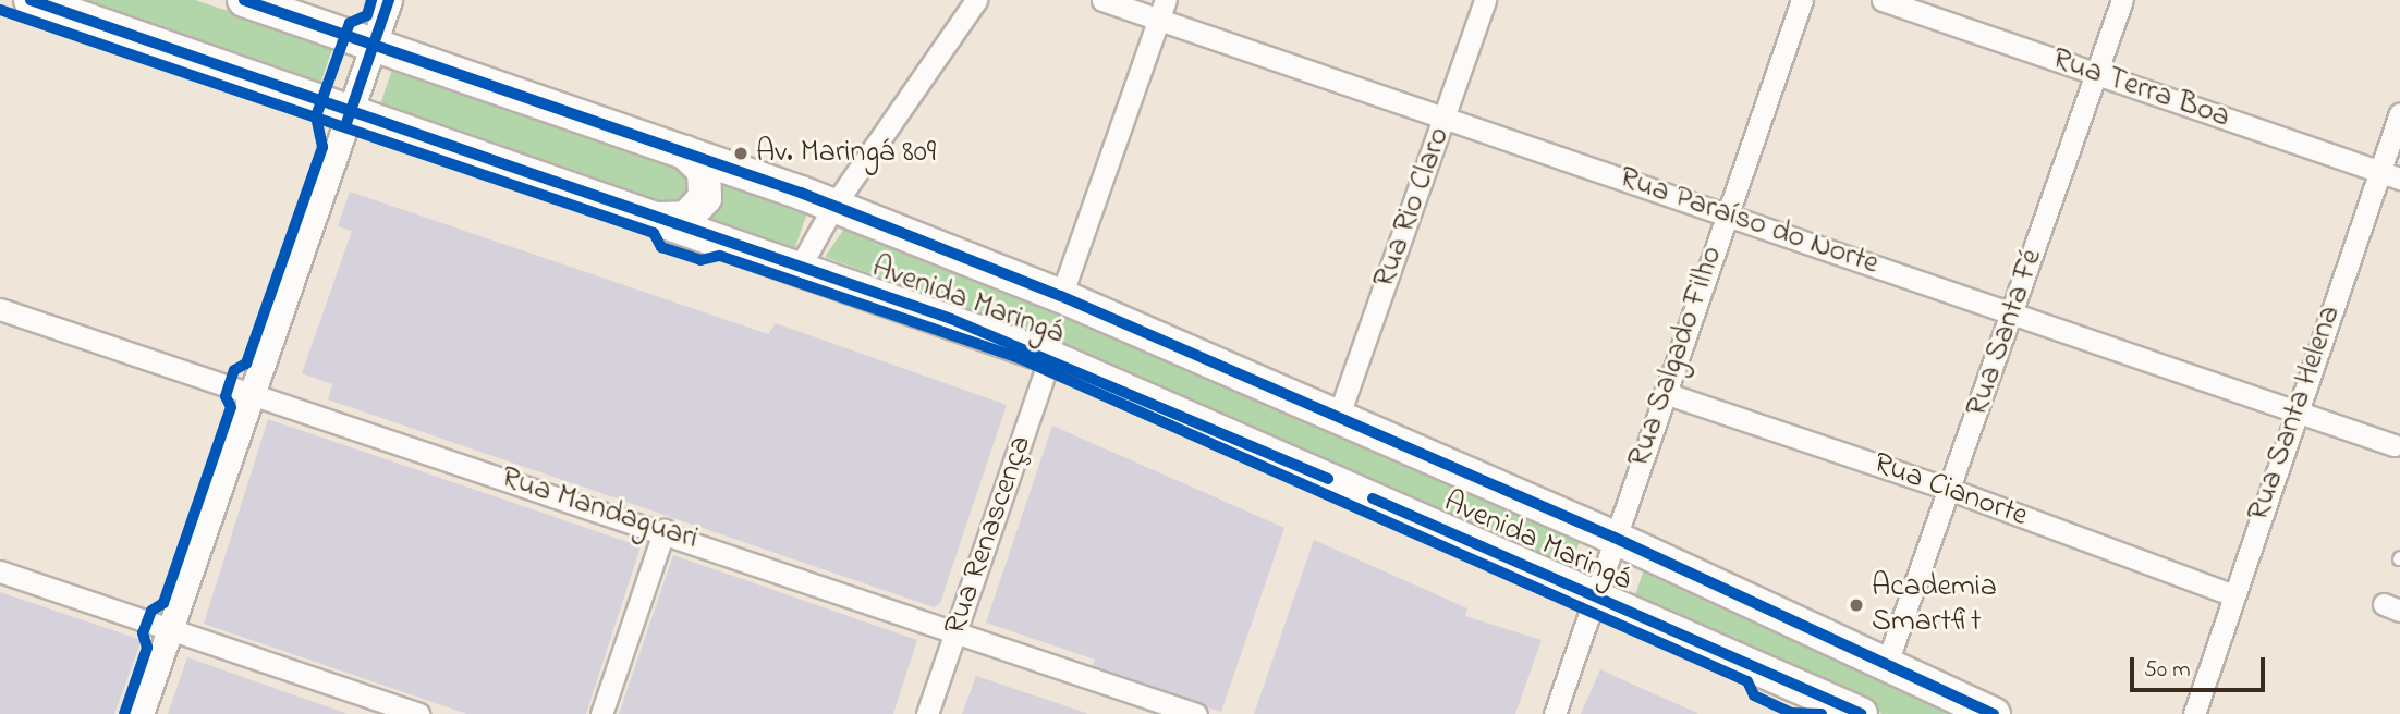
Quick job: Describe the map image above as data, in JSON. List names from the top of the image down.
{
  "streets": {
    "main road": ["Avenida Maringá"],
    "street": [
      "Rua Terra Boa",
      "Rua Rio Claro",
      "Rua Paraíso do Norte",
      "Rua Santa Fé",
      "Rua Salgado Filho",
      "Rua Santa Helena",
      "Rua Cianorte",
      "Rua Mandaguari",
      "Rua Renascença"
    ]
  },
  "crossings": [
    ["Rua Terra Boa", "Rua Santa Fé"],
    ["Rua Terra Boa", "Rua Santa Helena"],
    ["Rua Rio Claro", "Rua Paraíso do Norte"],
    ["Rua Rio Claro", "Avenida Maringá"],
    ["Rua Paraíso do Norte", "Rua Santa Fé"],
    ["Rua Paraíso do Norte", "Rua Salgado Filho"],
    ["Rua Paraíso do Norte", "Rua Santa Helena"],
    ["Avenida Maringá", "Rua Santa Fé"],
    ["Avenida Maringá", "Rua Salgado Filho"],
    ["Avenida Maringá", "Rua Renascença"],
    ["Rua Santa Fé", "Rua Cianorte"],
    ["Rua Salgado Filho", "Rua Cianorte"],
    ["Rua Santa Helena", "Rua Cianorte"],
    ["Rua Mandaguari", "Rua Renascença"]
  ],
  "places": ["Av. Maringá 809", "Academia Smartfit"],
  "scale_bar": "50 m"
}
